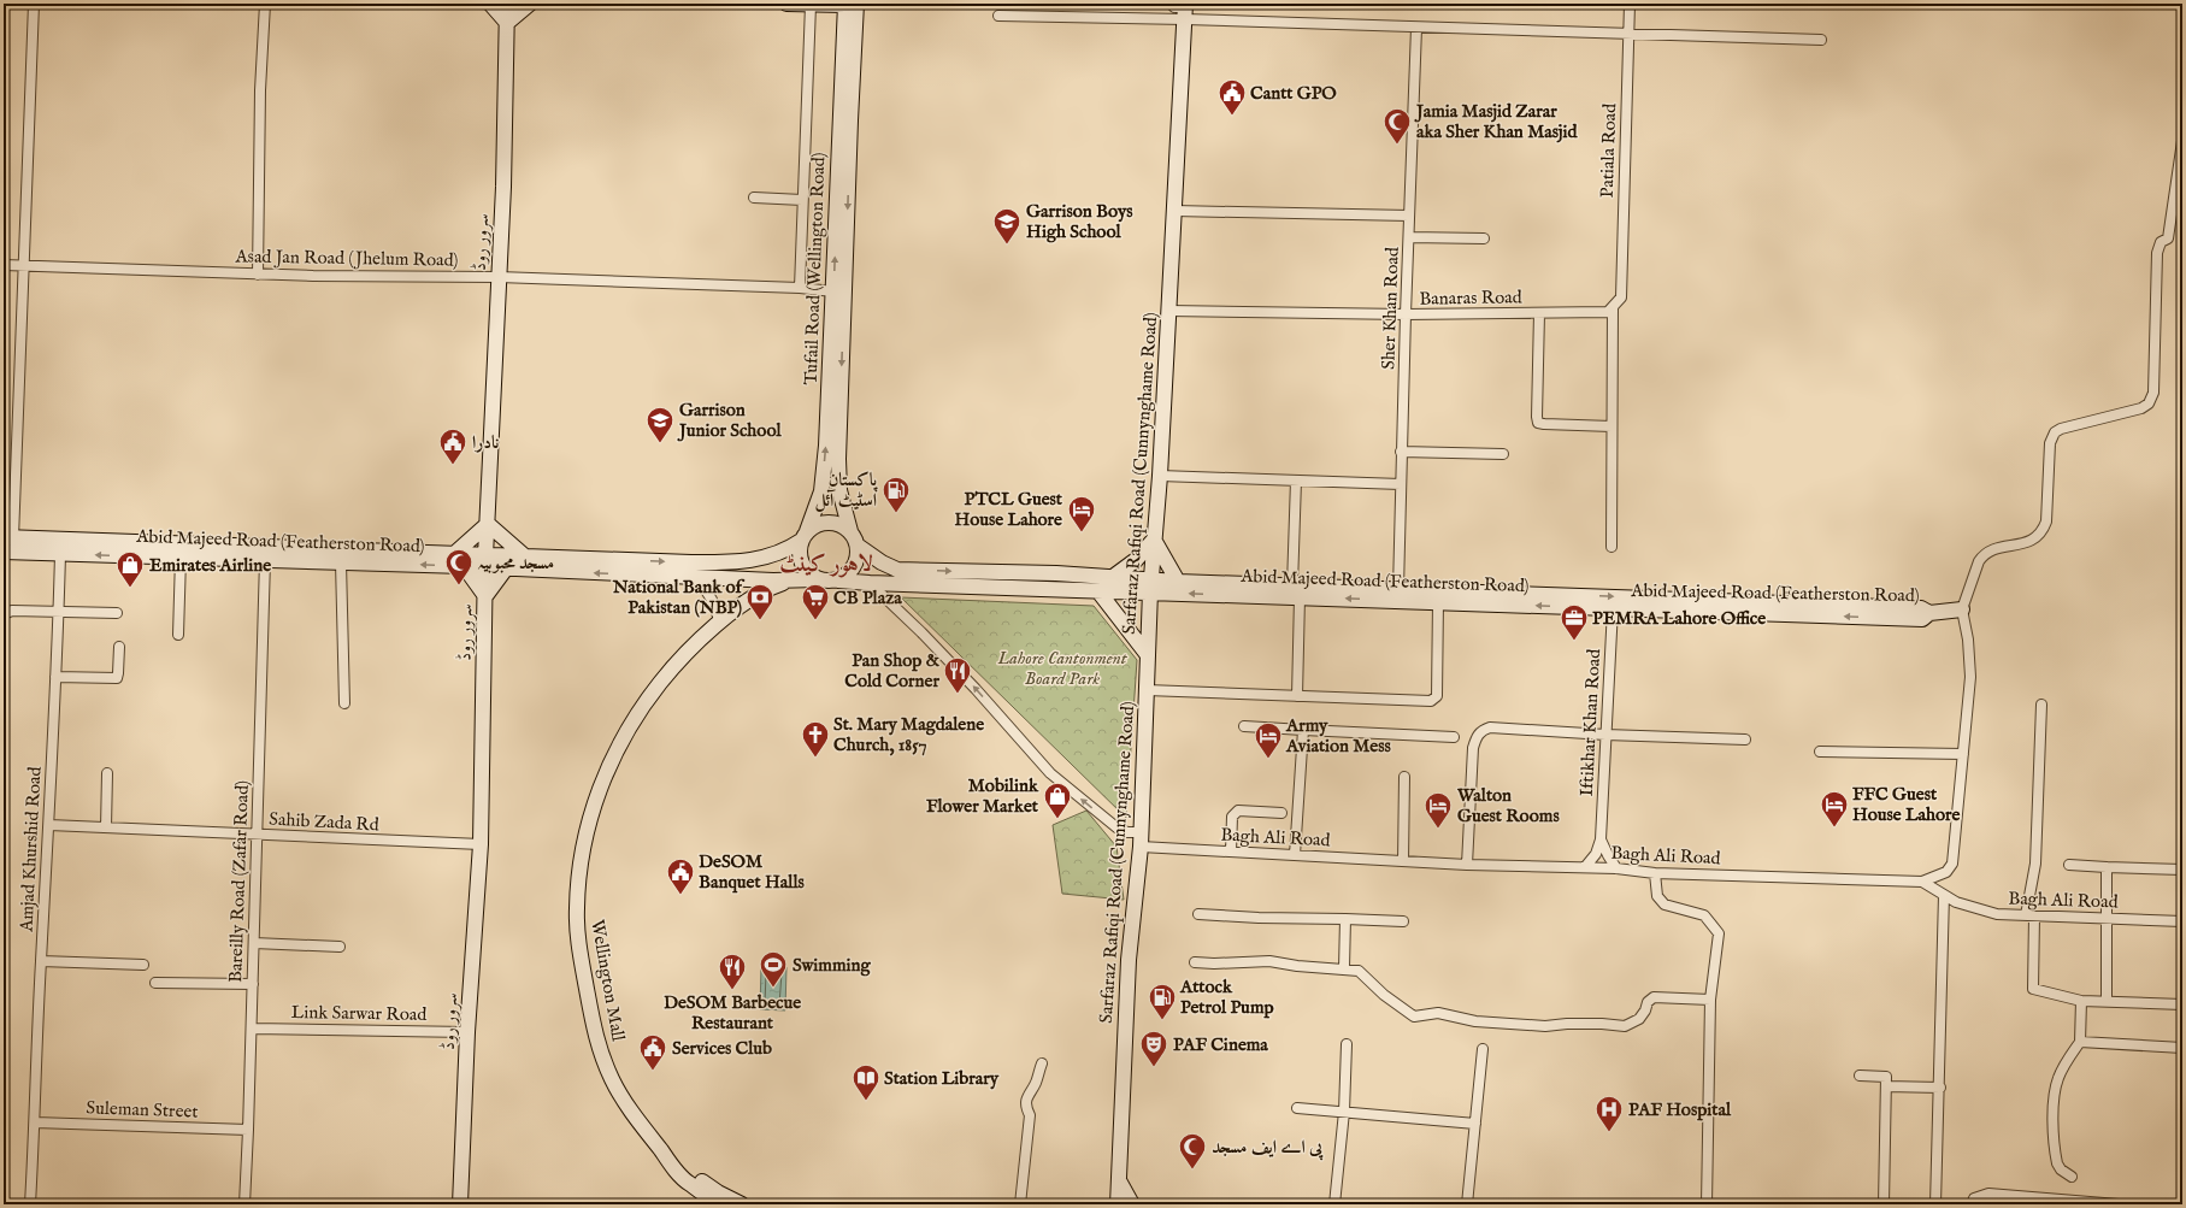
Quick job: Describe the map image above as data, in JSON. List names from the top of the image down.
{
  "streets": {
    "street": [
      "Patiala Road",
      "سرور روڈ",
      "Asad Jan Road (Jhelum Road)",
      "Tufail Road (Wellington Road)",
      "Banaras Road",
      "Sher Khan Road",
      "Sarfaraz Rafiqi Road (Cunnynghame Road)",
      "Abid Majeed Road (Featherston Road)",
      "Iftikhar Khan Road",
      "Sahib Zada Rd",
      "Bagh Ali Road",
      "Amjad Khurshid Road",
      "Bareilly Road (Zafar Road)",
      "Wellington Mall",
      "Link Sarwar Road",
      "Suleman Street"
    ]
  },
  "crossings": [
    ["Patiala Road", "Banaras Road"],
    ["سرور روڈ", "Asad Jan Road (Jhelum Road)"],
    ["سرور روڈ", "Abid Majeed Road (Featherston Road)"],
    ["سرور روڈ", "Sahib Zada Rd"],
    ["سرور روڈ", "Link Sarwar Road"],
    ["Asad Jan Road (Jhelum Road)", "Tufail Road (Wellington Road)"],
    ["Tufail Road (Wellington Road)", "Abid Majeed Road (Featherston Road)"],
    ["Banaras Road", "Sher Khan Road"],
    ["Banaras Road", "Sarfaraz Rafiqi Road (Cunnynghame Road)"],
    ["Sher Khan Road", "Abid Majeed Road (Featherston Road)"],
    ["Sarfaraz Rafiqi Road (Cunnynghame Road)", "Abid Majeed Road (Featherston Road)"],
    ["Sarfaraz Rafiqi Road (Cunnynghame Road)", "Bagh Ali Road"],
    ["Abid Majeed Road (Featherston Road)", "Iftikhar Khan Road"],
    ["Abid Majeed Road (Featherston Road)", "Bagh Ali Road"],
    ["Abid Majeed Road (Featherston Road)", "Amjad Khurshid Road"],
    ["Abid Majeed Road (Featherston Road)", "Bareilly Road (Zafar Road)"],
    ["Abid Majeed Road (Featherston Road)", "Wellington Mall"],
    ["Iftikhar Khan Road", "Bagh Ali Road"],
    ["Sahib Zada Rd", "Amjad Khurshid Road"],
    ["Sahib Zada Rd", "Bareilly Road (Zafar Road)"],
    ["Amjad Khurshid Road", "Suleman Street"],
    ["Bareilly Road (Zafar Road)", "Link Sarwar Road"],
    ["Bareilly Road (Zafar Road)", "Suleman Street"]
  ],
  "districts": ["لاہور کینٹ"],
  "parks": ["Lahore Cantonment Board Park"],
  "places": {
    "public building": [
      "Cantt GPO",
      "نادرا",
      "DeSOM Banquet Halls",
      "Services Club"
    ],
    "mosque": ["Jamia Masjid Zarar aka Sher Khan Masjid", "مسجد محبوبیہ", "پی اے ایف مسجد"],
    "school or university": ["Garrison Boys High School", "Garrison Junior School"],
    "fuel station": ["پاکستان اسٹیٹ آئل", "Attock Petrol Pump"],
    "hotel": [
      "PTCL Guest House Lahore",
      "Army Aviation Mess",
      "FFC Guest House Lahore",
      "Walton Guest Rooms"
    ],
    "shop": ["Emirates Airline", "Mobilink Flower Market"],
    "bank": ["National Bank of Pakistan (NBP)"],
    "supermarket": ["CB Plaza"],
    "office": ["PEMRA Lahore Office"],
    "restaurant": ["Pan Shop & Cold Corner", "DeSOM Barbecue Restaurant"],
    "church": ["St. Mary Magdalene Church, 1857"],
    "sports": ["Swimming"],
    "theatre": ["PAF Cinema"],
    "library": ["Station Library"],
    "hospital": ["PAF Hospital"]
  }
}
